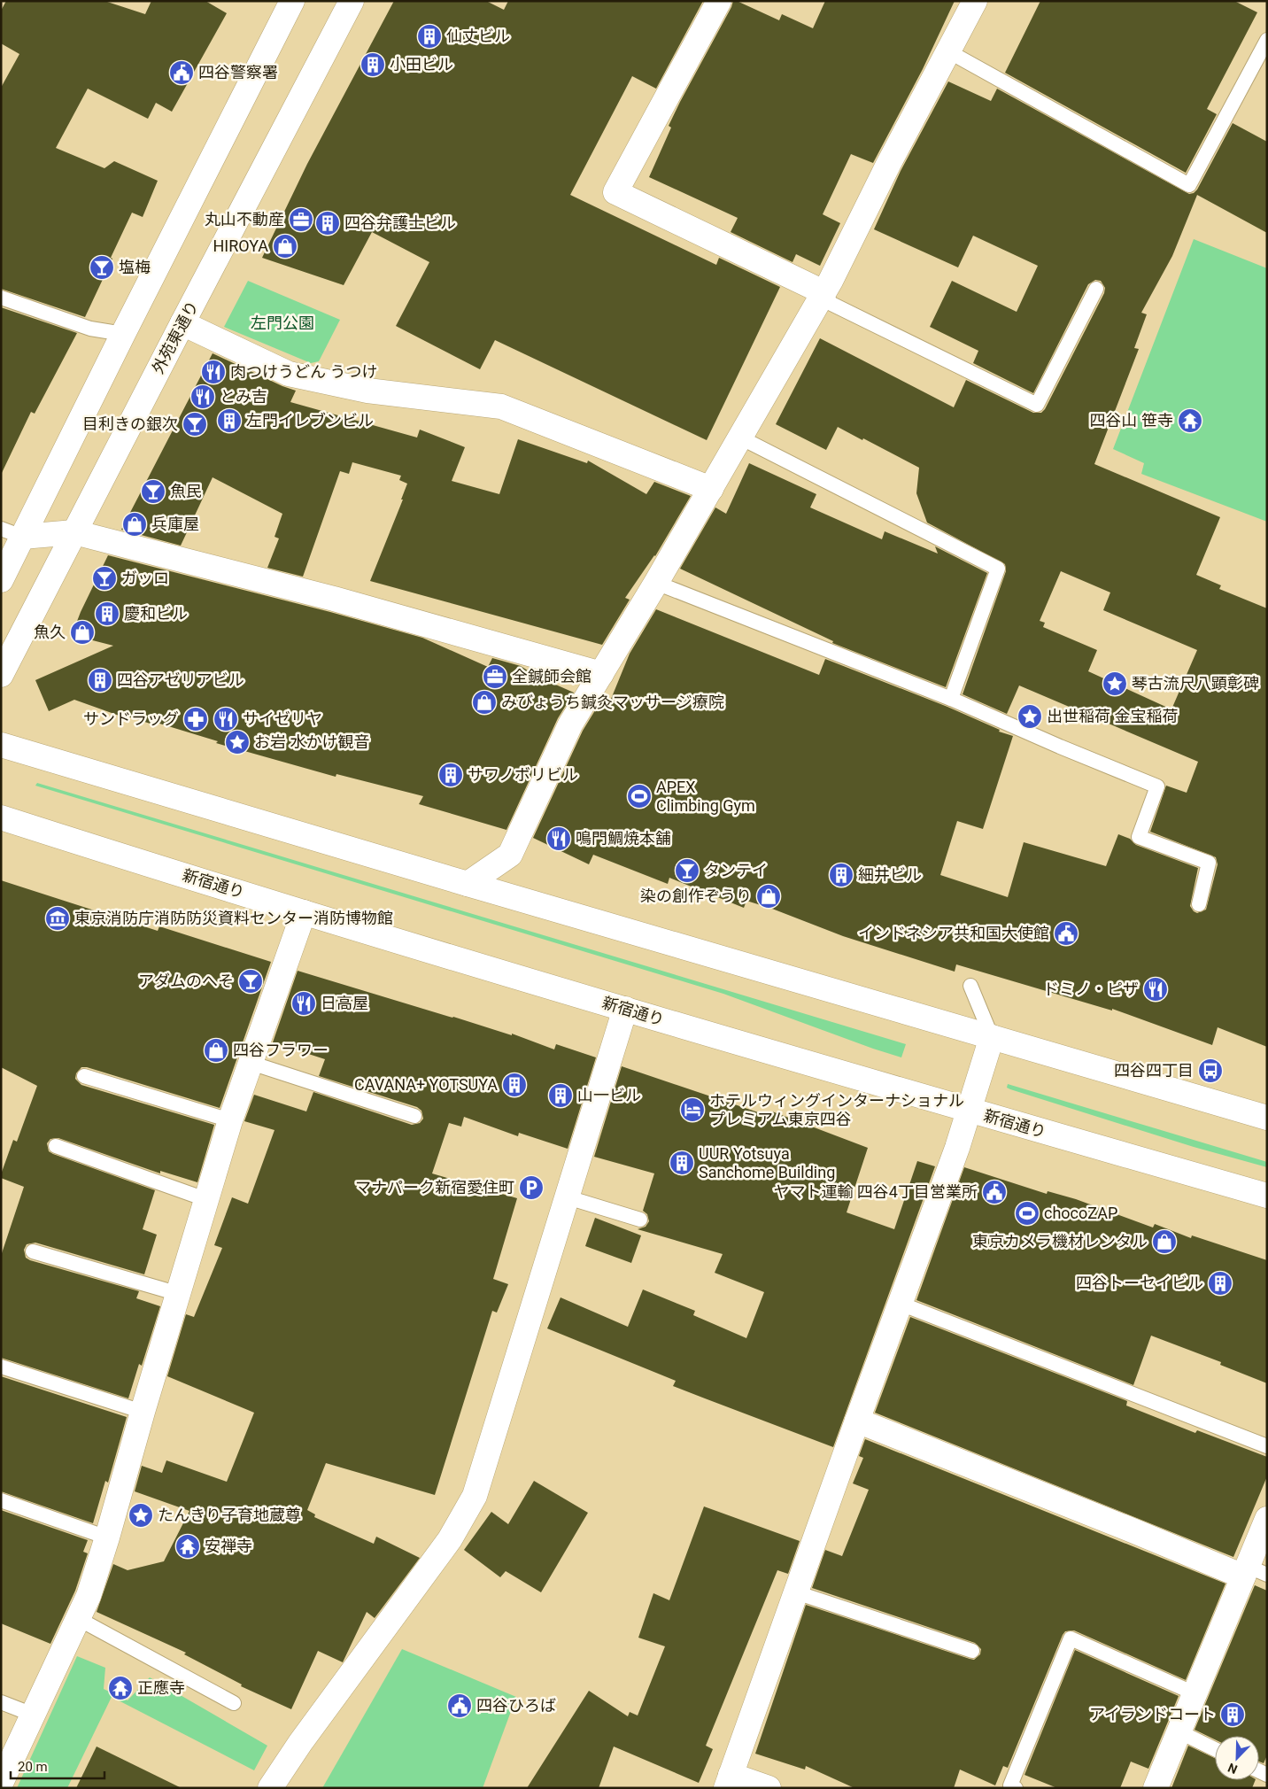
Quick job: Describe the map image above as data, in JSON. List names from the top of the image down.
{
  "streets": {
    "main road": ["外苑東通り", "新宿通り"]
  },
  "parks": ["左門公園"],
  "places": {
    "building": [
      "仙丈ビル",
      "小田ビル",
      "四谷弁護士ビル",
      "左門イレブンビル",
      "慶和ビル",
      "四谷アゼリアビル",
      "サワノボリビル",
      "細井ビル",
      "CAVANA+ YOTSUYA",
      "山一ビル",
      "UUR Yotsuya Sanchome Building",
      "四谷トーセイビル",
      "アイランドコート"
    ],
    "public building": [
      "四谷警察署",
      "インドネシア共和国大使館",
      "ヤマト運輸 四谷4丁目営業所",
      "四谷ひろば"
    ],
    "office": ["丸山不動産", "全鍼師会館"],
    "shop": [
      "HIROYA",
      "兵庫屋",
      "魚久",
      "みびょうち鍼灸マッサージ療院",
      "染の創作ぞうり",
      "四谷フラワー",
      "東京カメラ機材レンタル"
    ],
    "bar": [
      "塩梅",
      "目利きの銀次",
      "魚民",
      "ガッロ",
      "タンテイ",
      "アダムのへそ"
    ],
    "restaurant": [
      "肉つけうどん うつけ",
      "とみ吉",
      "サイゼリヤ",
      "鳴門鯛焼本舗",
      "ドミノ・ピザ",
      "日高屋"
    ],
    "temple": ["四谷山 笹寺", "安禅寺", "正應寺"],
    "place": [
      "琴古流尺八顕彰碑",
      "出世稲荷 金宝稲荷",
      "お岩 水かけ観音",
      "たんきり子育地蔵尊"
    ],
    "pharmacy": ["サンドラッグ"],
    "sports": ["APEX Climbing Gym", "chocoZAP"],
    "museum": ["東京消防庁消防防災資料センター消防博物館"],
    "bus stop": ["四谷四丁目"],
    "hotel": ["ホテルウィングインターナショナル プレミアム東京四谷"],
    "parking": ["マナパーク新宿愛住町"]
  },
  "scale_bar": "20 m",
  "north": "bottom left"
}
